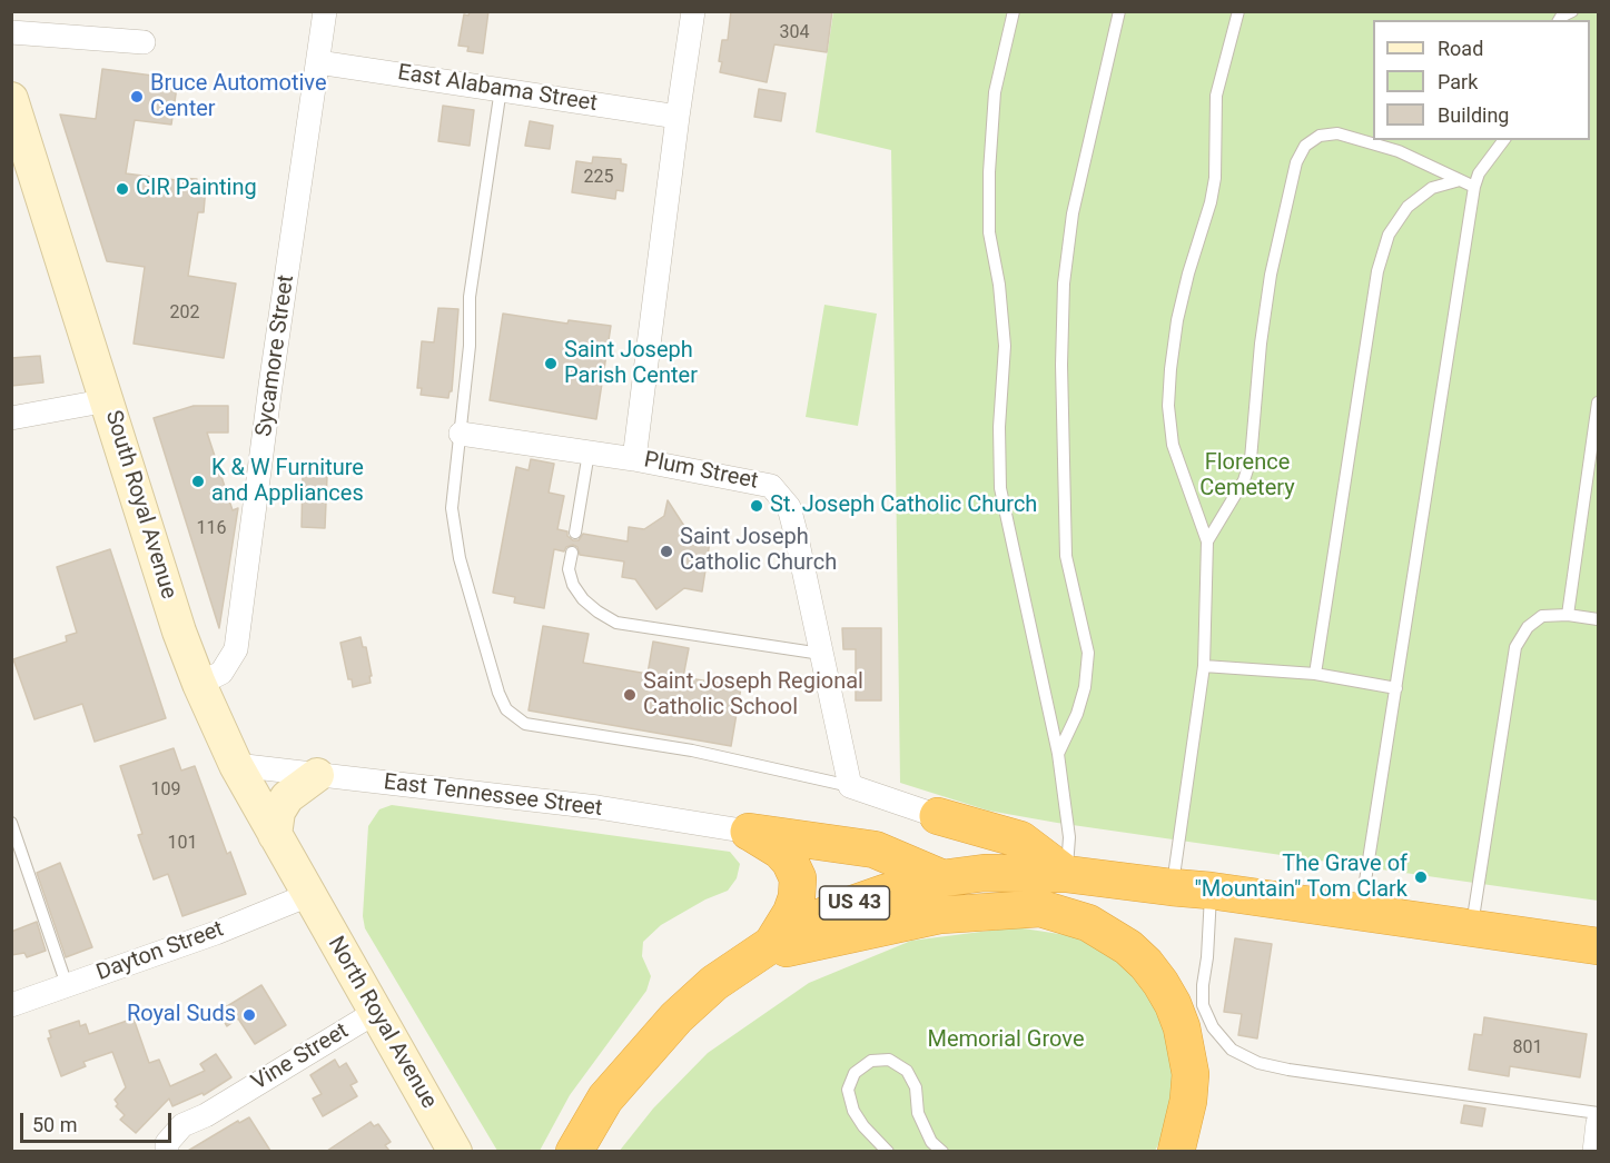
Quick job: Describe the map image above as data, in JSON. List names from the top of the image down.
{
  "streets": {
    "highway": ["US 43"],
    "street": [
      "East Alabama Street",
      "Sycamore Street",
      "Plum Street",
      "South Royal Avenue",
      "East Tennessee Street",
      "Dayton Street",
      "North Royal Avenue",
      "Vine Street"
    ]
  },
  "crossings": [
    ["East Alabama Street", "Sycamore Street"],
    ["East Alabama Street", "Plum Street"],
    ["Sycamore Street", "South Royal Avenue"],
    ["South Royal Avenue", "East Tennessee Street"],
    ["South Royal Avenue", "Dayton Street"],
    ["South Royal Avenue", "North Royal Avenue"],
    ["Dayton Street", "North Royal Avenue"],
    ["North Royal Avenue", "Vine Street"]
  ],
  "parks": ["Florence Cemetery", "Memorial Grove"],
  "places": [
    "Bruce Automotive Center",
    "CIR Painting",
    "Saint Joseph Parish Center",
    "K & W Furniture and Appliances",
    "St. Joseph Catholic Church",
    "Saint Joseph Catholic Church",
    "Saint Joseph Regional Catholic School",
    "The Grave of \"Mountain\" Tom Clark",
    "Royal Suds"
  ],
  "house_numbers": [
    "304",
    "225",
    "202",
    "116",
    "109",
    "101",
    "801"
  ],
  "legend": ["Road", "Park", "Building"],
  "scale_bar": "50 m"
}
